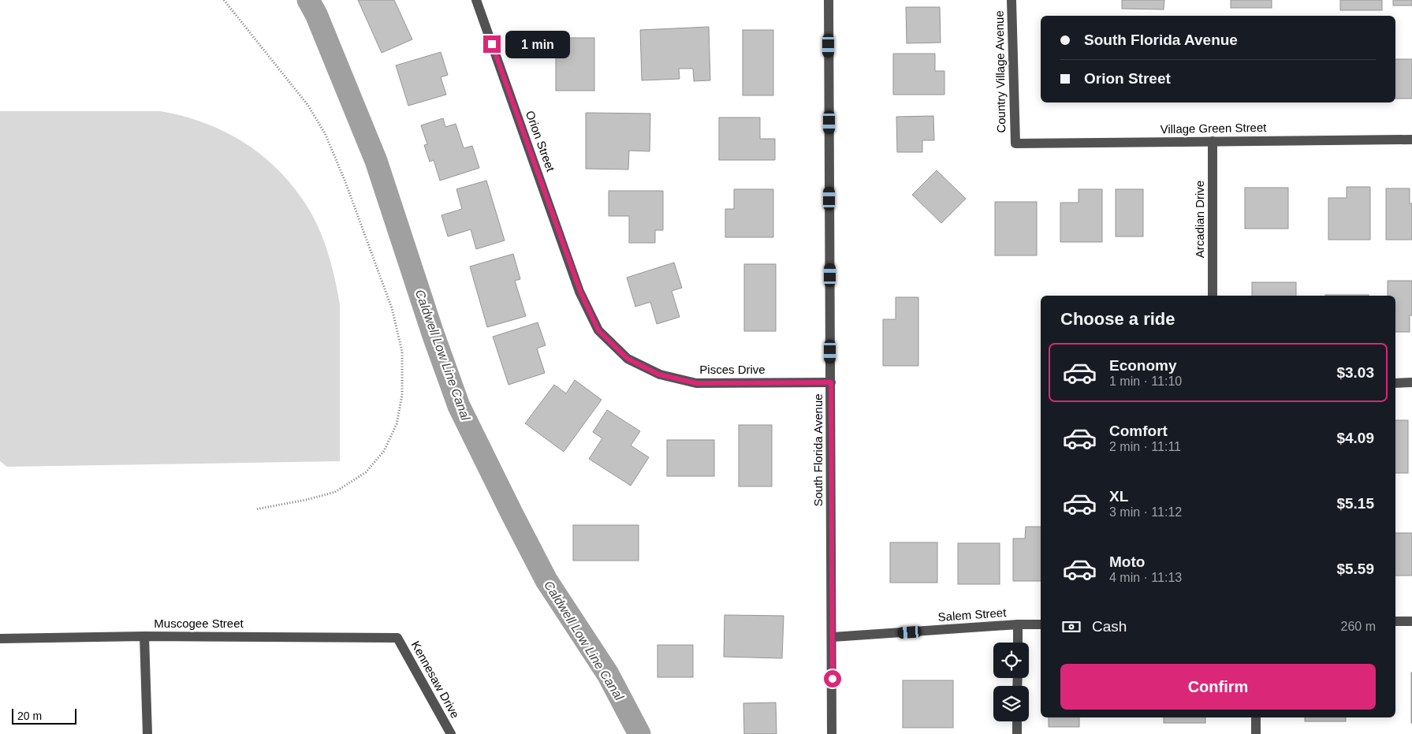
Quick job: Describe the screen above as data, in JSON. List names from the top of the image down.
{
  "streets": {
    "street": [
      "Country Village Avenue",
      "Village Green Street",
      "Orion Street",
      "Arcadian Drive",
      "Pisces Drive",
      "South Florida Avenue",
      "Salem Street",
      "Muscogee Street",
      "Kennesaw Drive"
    ]
  },
  "crossings": [
    ["Country Village Avenue", "Village Green Street"],
    ["Village Green Street", "Arcadian Drive"],
    ["Orion Street", "Pisces Drive"],
    ["Pisces Drive", "South Florida Avenue"],
    ["South Florida Avenue", "Salem Street"],
    ["Muscogee Street", "Kennesaw Drive"]
  ],
  "water": ["Caldwell Low Line Canal"],
  "scale_bar": "20 m",
  "page": {
    "banner": ["South Florida Avenue", "Orion Street"],
    "bubble": "1 min",
    "heading": "Choose a ride",
    "list": [
      {
        "name": "Economy",
        "note": "1 min · 11:10",
        "value": "$3.03"
      },
      {
        "name": "Comfort",
        "note": "2 min · 11:11",
        "value": "$4.09"
      },
      {
        "name": "XL",
        "note": "3 min · 11:12",
        "value": "$5.15"
      },
      {
        "name": "Moto",
        "note": "4 min · 11:13",
        "value": "$5.59"
      }
    ],
    "pay": ["Cash", "260 m"],
    "buttons": "Confirm",
    "scale": "20 m"
  }
}
